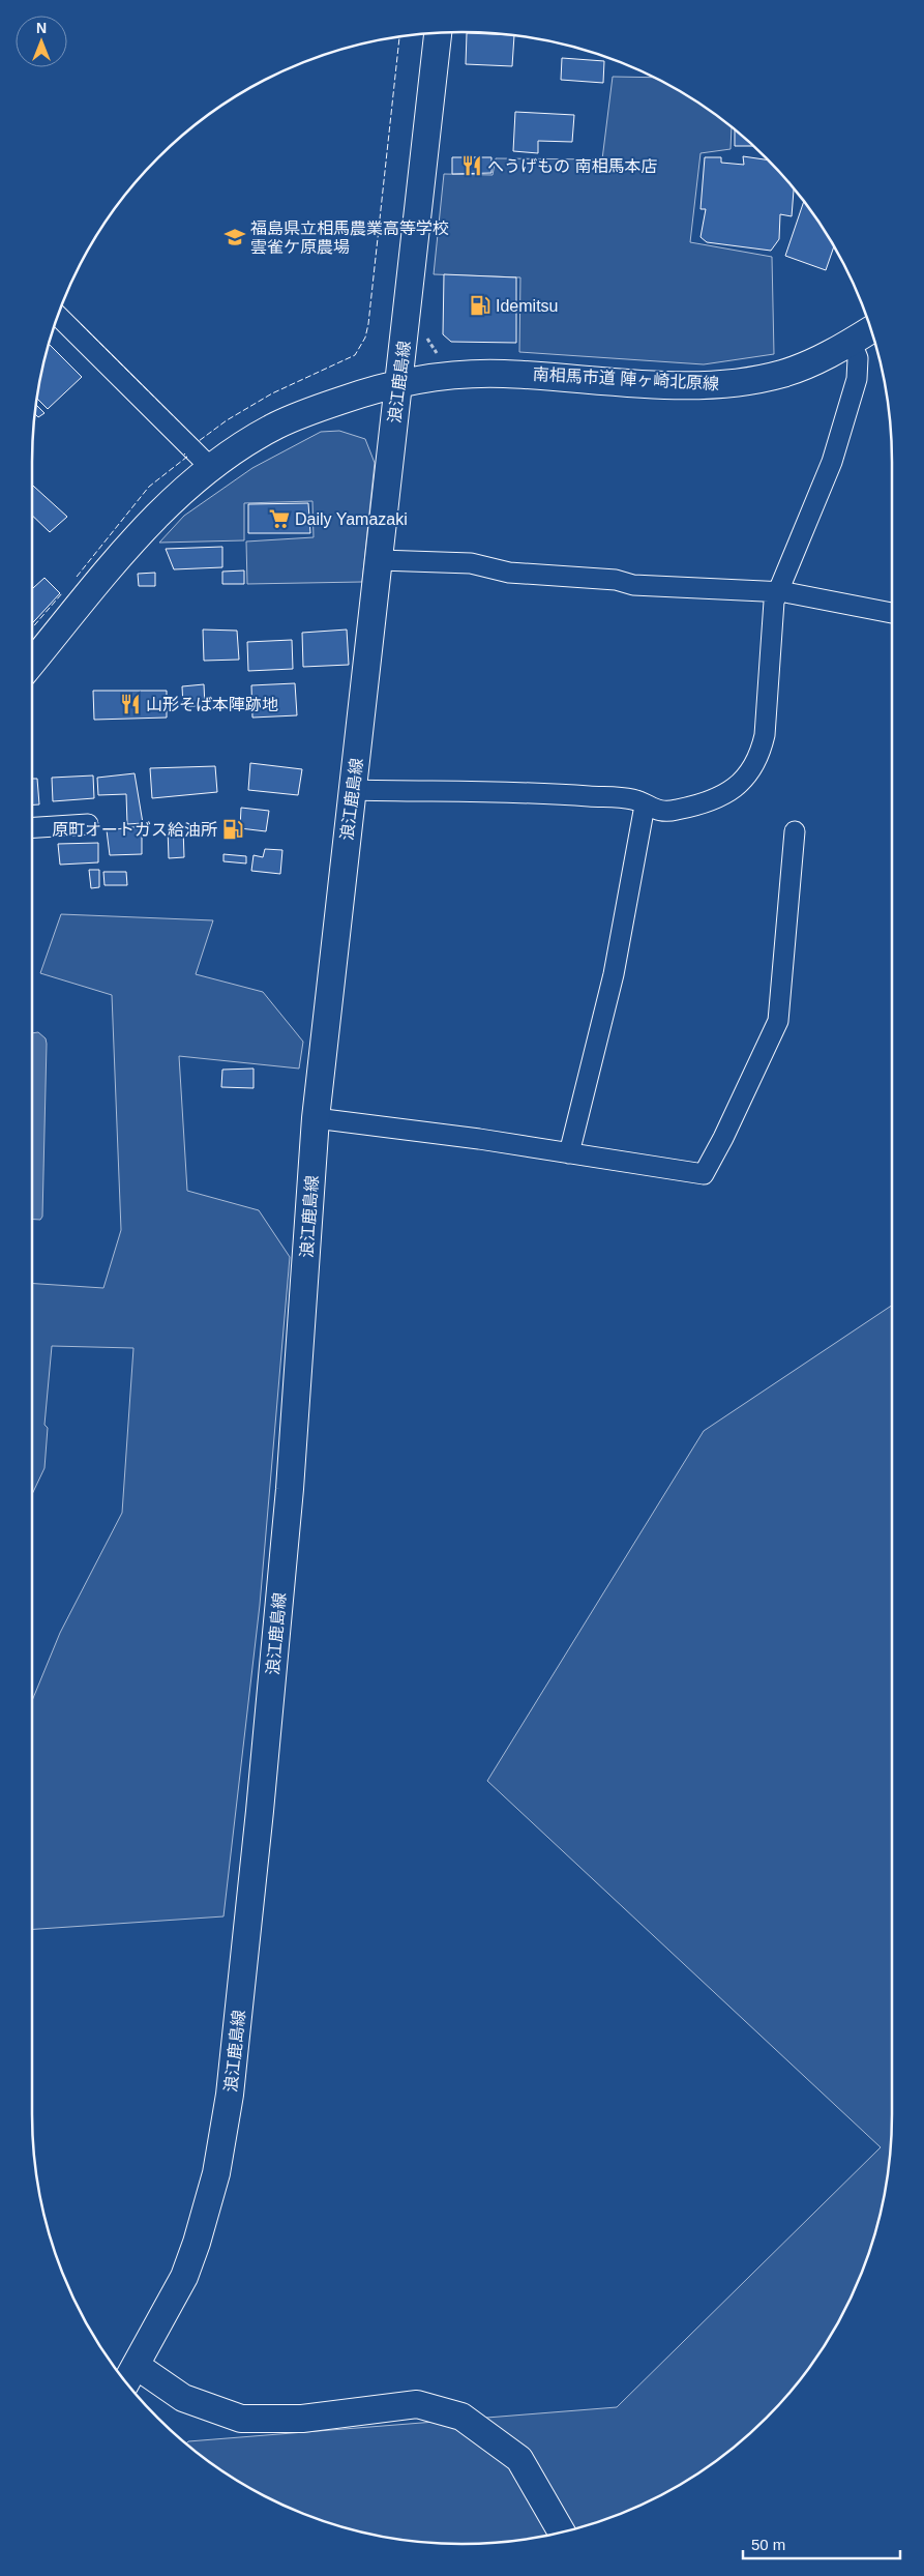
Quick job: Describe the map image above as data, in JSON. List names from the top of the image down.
{
  "streets": {
    "main road": ["南相馬市道 陣ヶ崎北原線", "浪江鹿島線"]
  },
  "crossings": [
    ["南相馬市道 陣ヶ崎北原線", "浪江鹿島線"]
  ],
  "places": {
    "restaurant": ["へうげもの 南相馬本店", "山形そば本陣跡地"],
    "school or university": ["福島県立相馬農業高等学校 雲雀ケ原農場"],
    "fuel station": ["Idemitsu", "原町オートガス給油所"],
    "supermarket": ["Daily Yamazaki"]
  },
  "scale_bar": "50 m",
  "north": "top"
}
